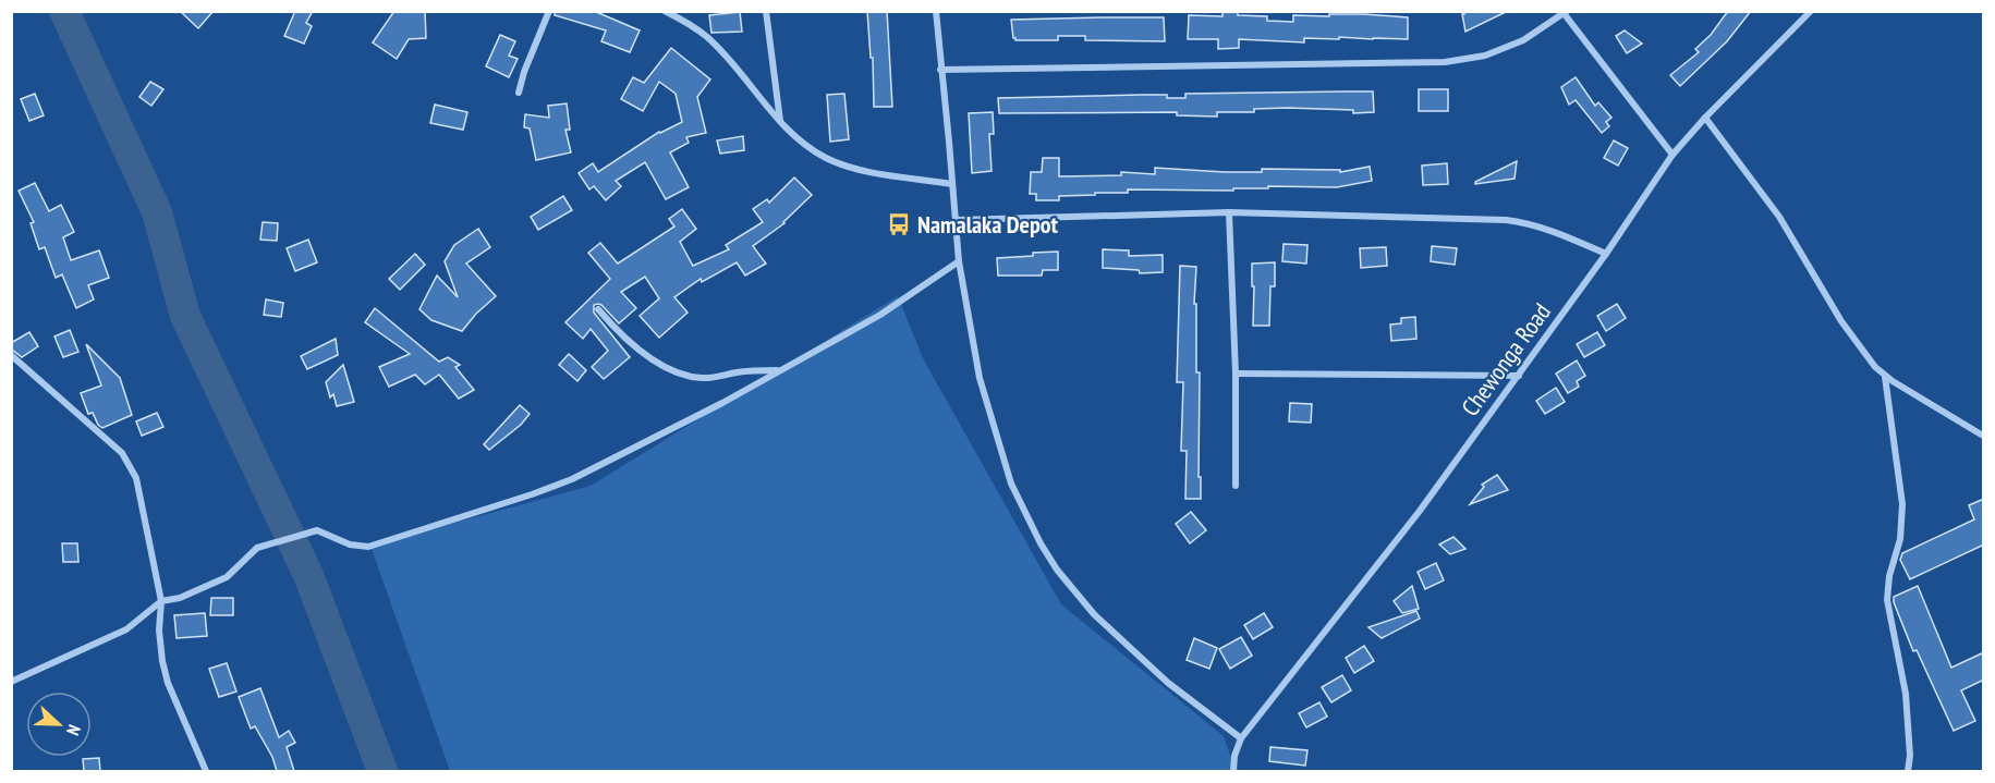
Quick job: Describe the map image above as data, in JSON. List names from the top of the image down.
{
  "streets": {
    "street": ["Chewonga Road"]
  },
  "places": {
    "bus stop": ["Namalaka Depot"]
  },
  "north": "right"
}
